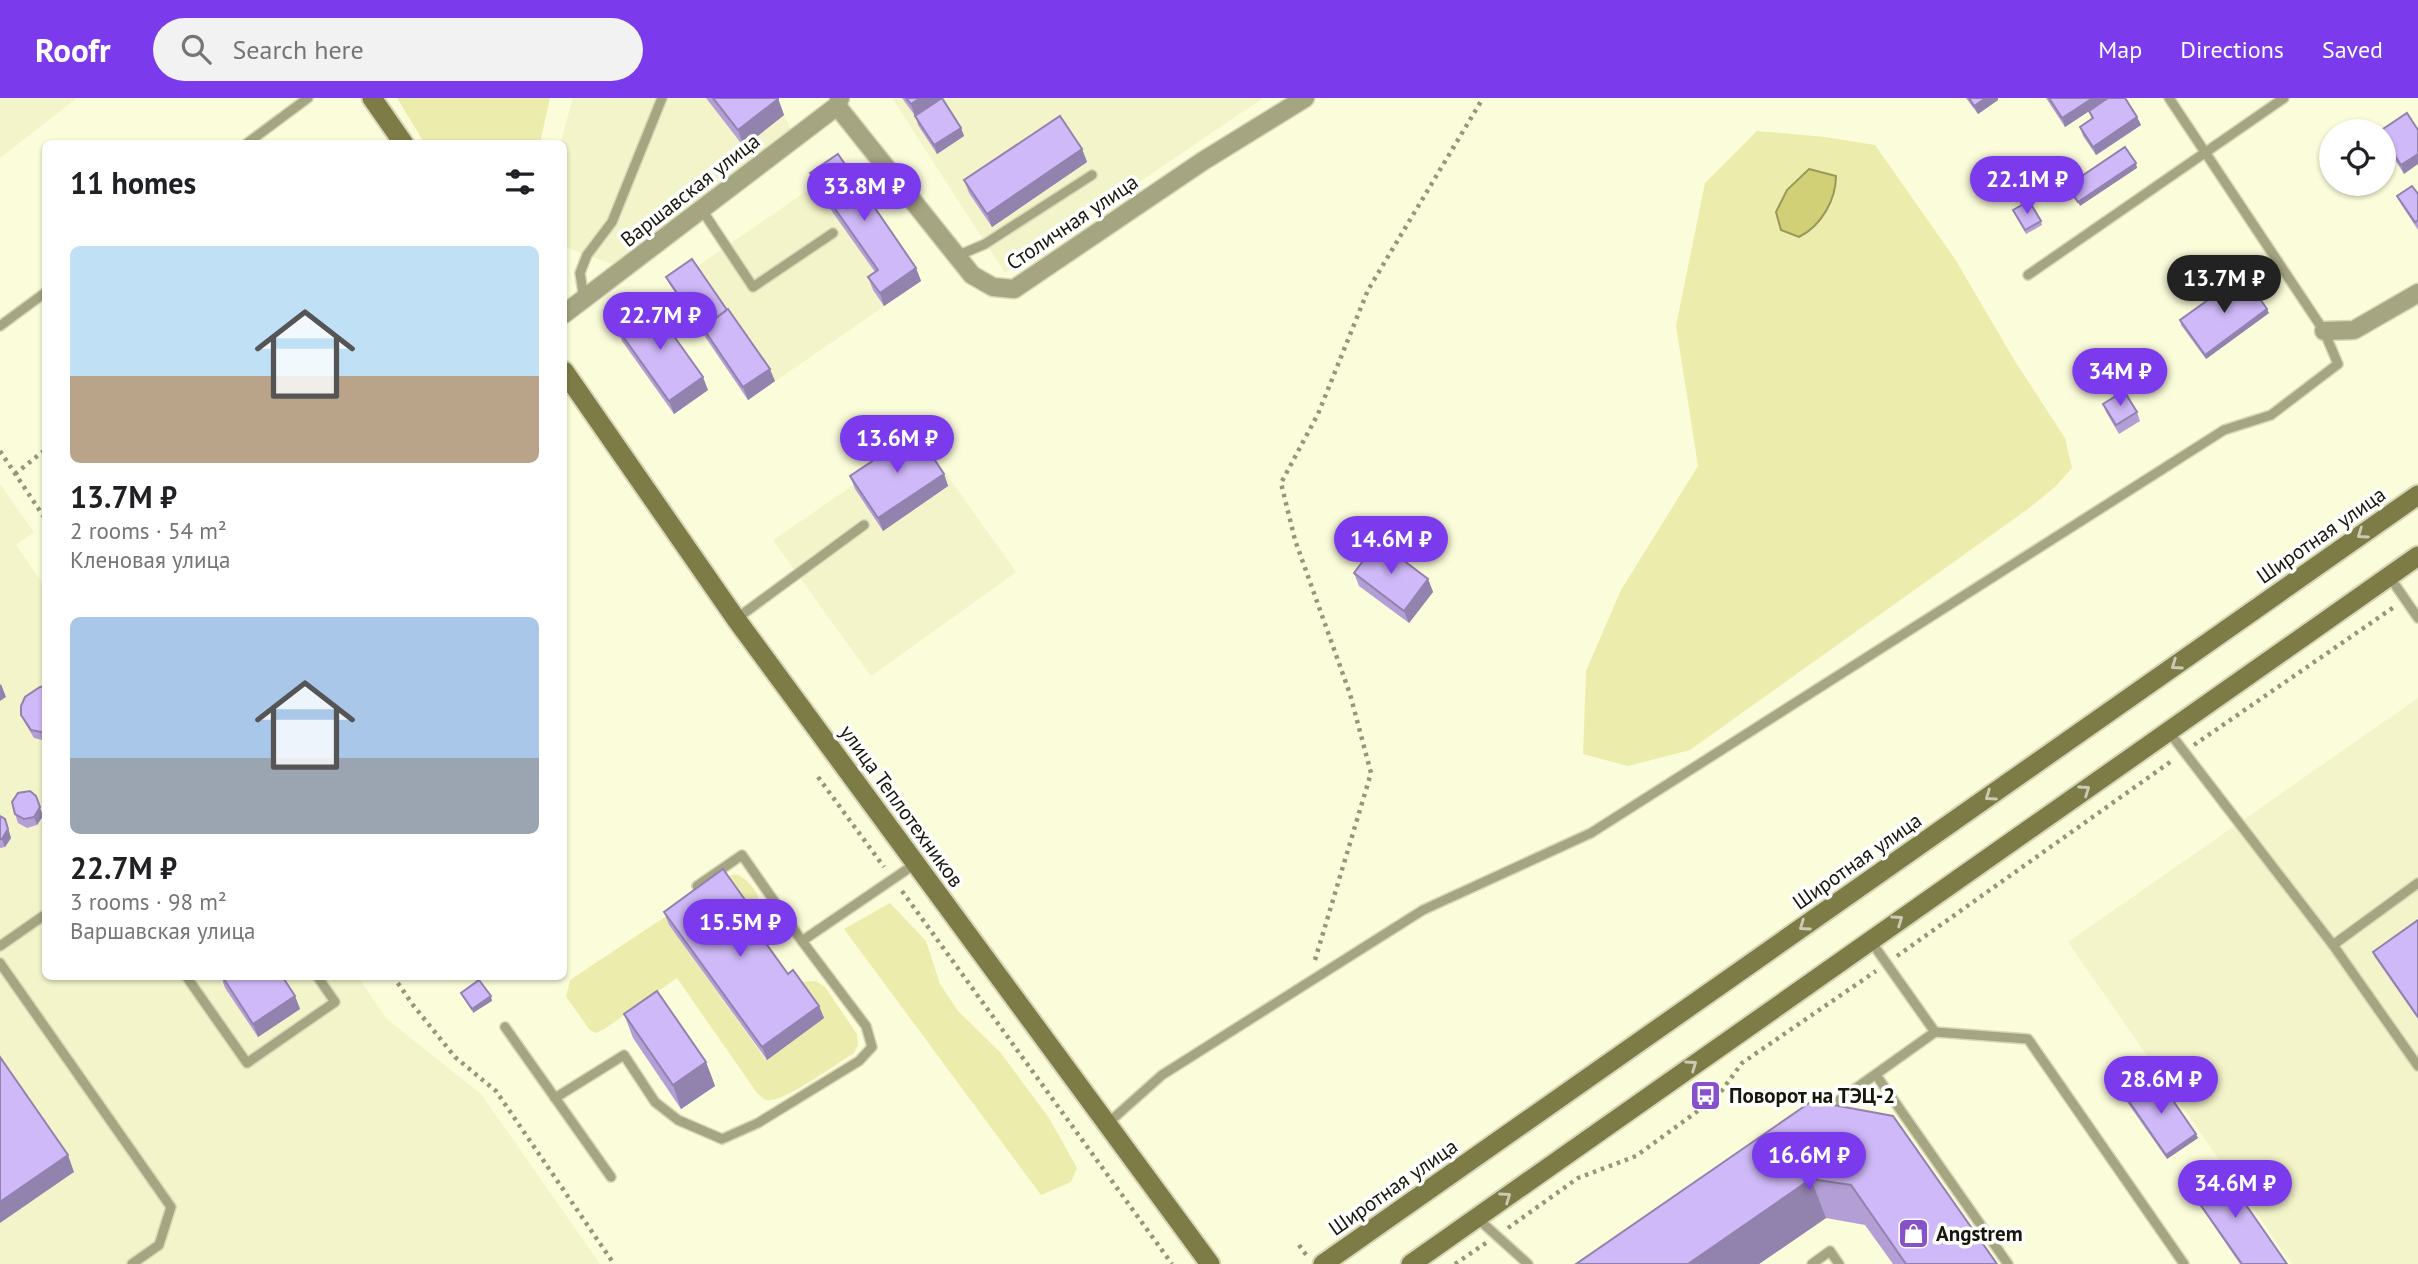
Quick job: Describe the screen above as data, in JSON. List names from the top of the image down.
{
  "streets": {
    "main road": ["Широтная улица", "улица Теплотехников"],
    "street": ["Варшавская улица", "Столичная улица"]
  },
  "crossings": [
    ["Варшавская улица", "Столичная улица"]
  ],
  "places": {
    "bus stop": ["Поворот на ТЭЦ-2"],
    "shop": ["Angstrem"]
  },
  "page": {
    "header": "Roofr",
    "search": "Search here",
    "nav": ["Map", "Directions", "Saved"],
    "heading": "11 homes",
    "price": [
      "22.1M ₽",
      "33.8M ₽",
      "13.7M ₽",
      "22.7M ₽",
      "34M ₽",
      "13.6M ₽",
      "14.6M ₽",
      "15.5M ₽",
      "28.6M ₽",
      "16.6M ₽",
      "34.6M ₽"
    ],
    "list": [
      {
        "name": "13.7M ₽",
        "note": "2 rooms · 54 m² · Кленовая улица"
      },
      {
        "name": "22.7M ₽",
        "note": "3 rooms · 98 m² · Варшавская улица"
      }
    ]
  }
}
